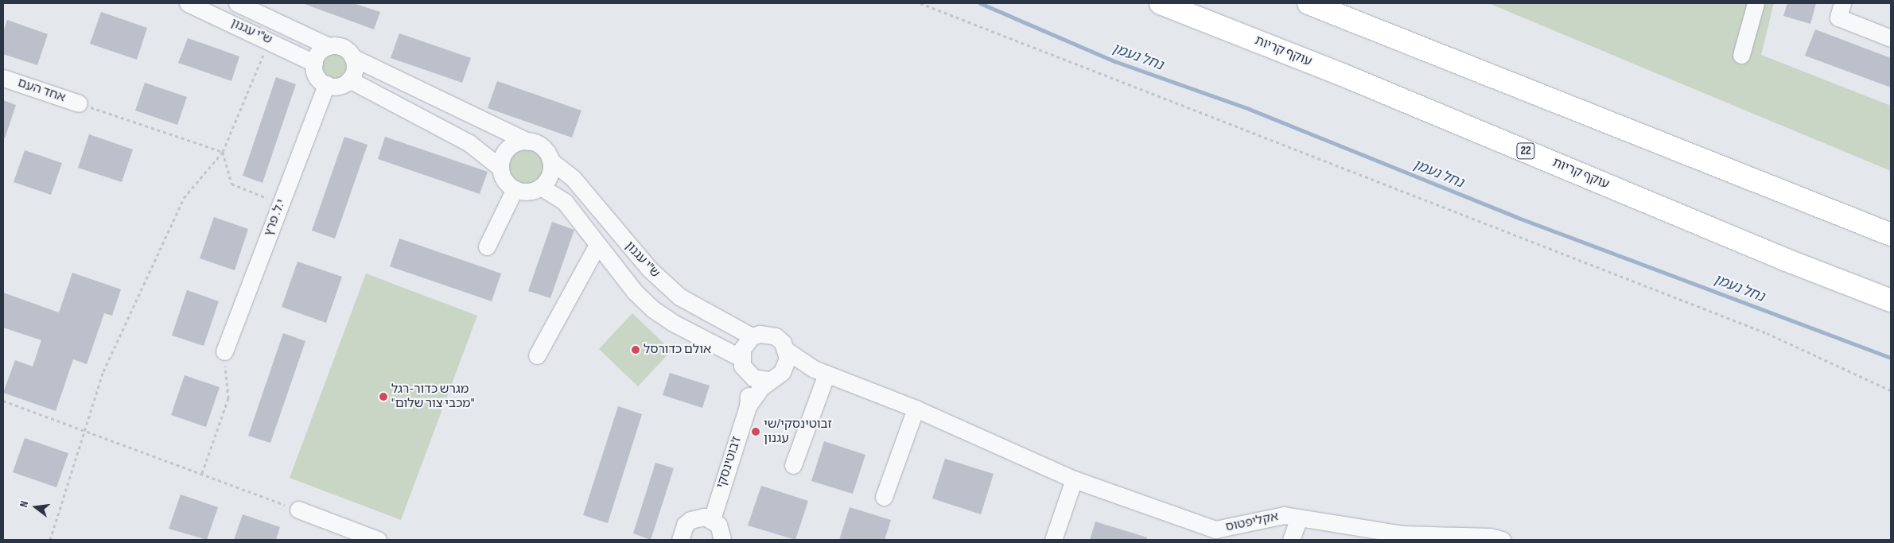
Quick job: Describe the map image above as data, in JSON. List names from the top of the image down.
{
  "streets": {
    "highway": ["עוקף קריות", "22"],
    "street": [
      "ש\"י עגנון",
      "אחד העם",
      "י.ל. פרץ",
      "ז'בוטינסקי",
      "אקליפטוס"
    ]
  },
  "crossings": [
    ["ש\"י עגנון", "י.ל. פרץ"],
    ["ש\"י עגנון", "ז'בוטינסקי"]
  ],
  "water": ["נחל נעמן"],
  "places": ["אולם כדורסל", "מגרש כדור-רגל \"מכבי צור שלום\"", "זבוטינסקי/שי עגנון"],
  "north": "left"
}
